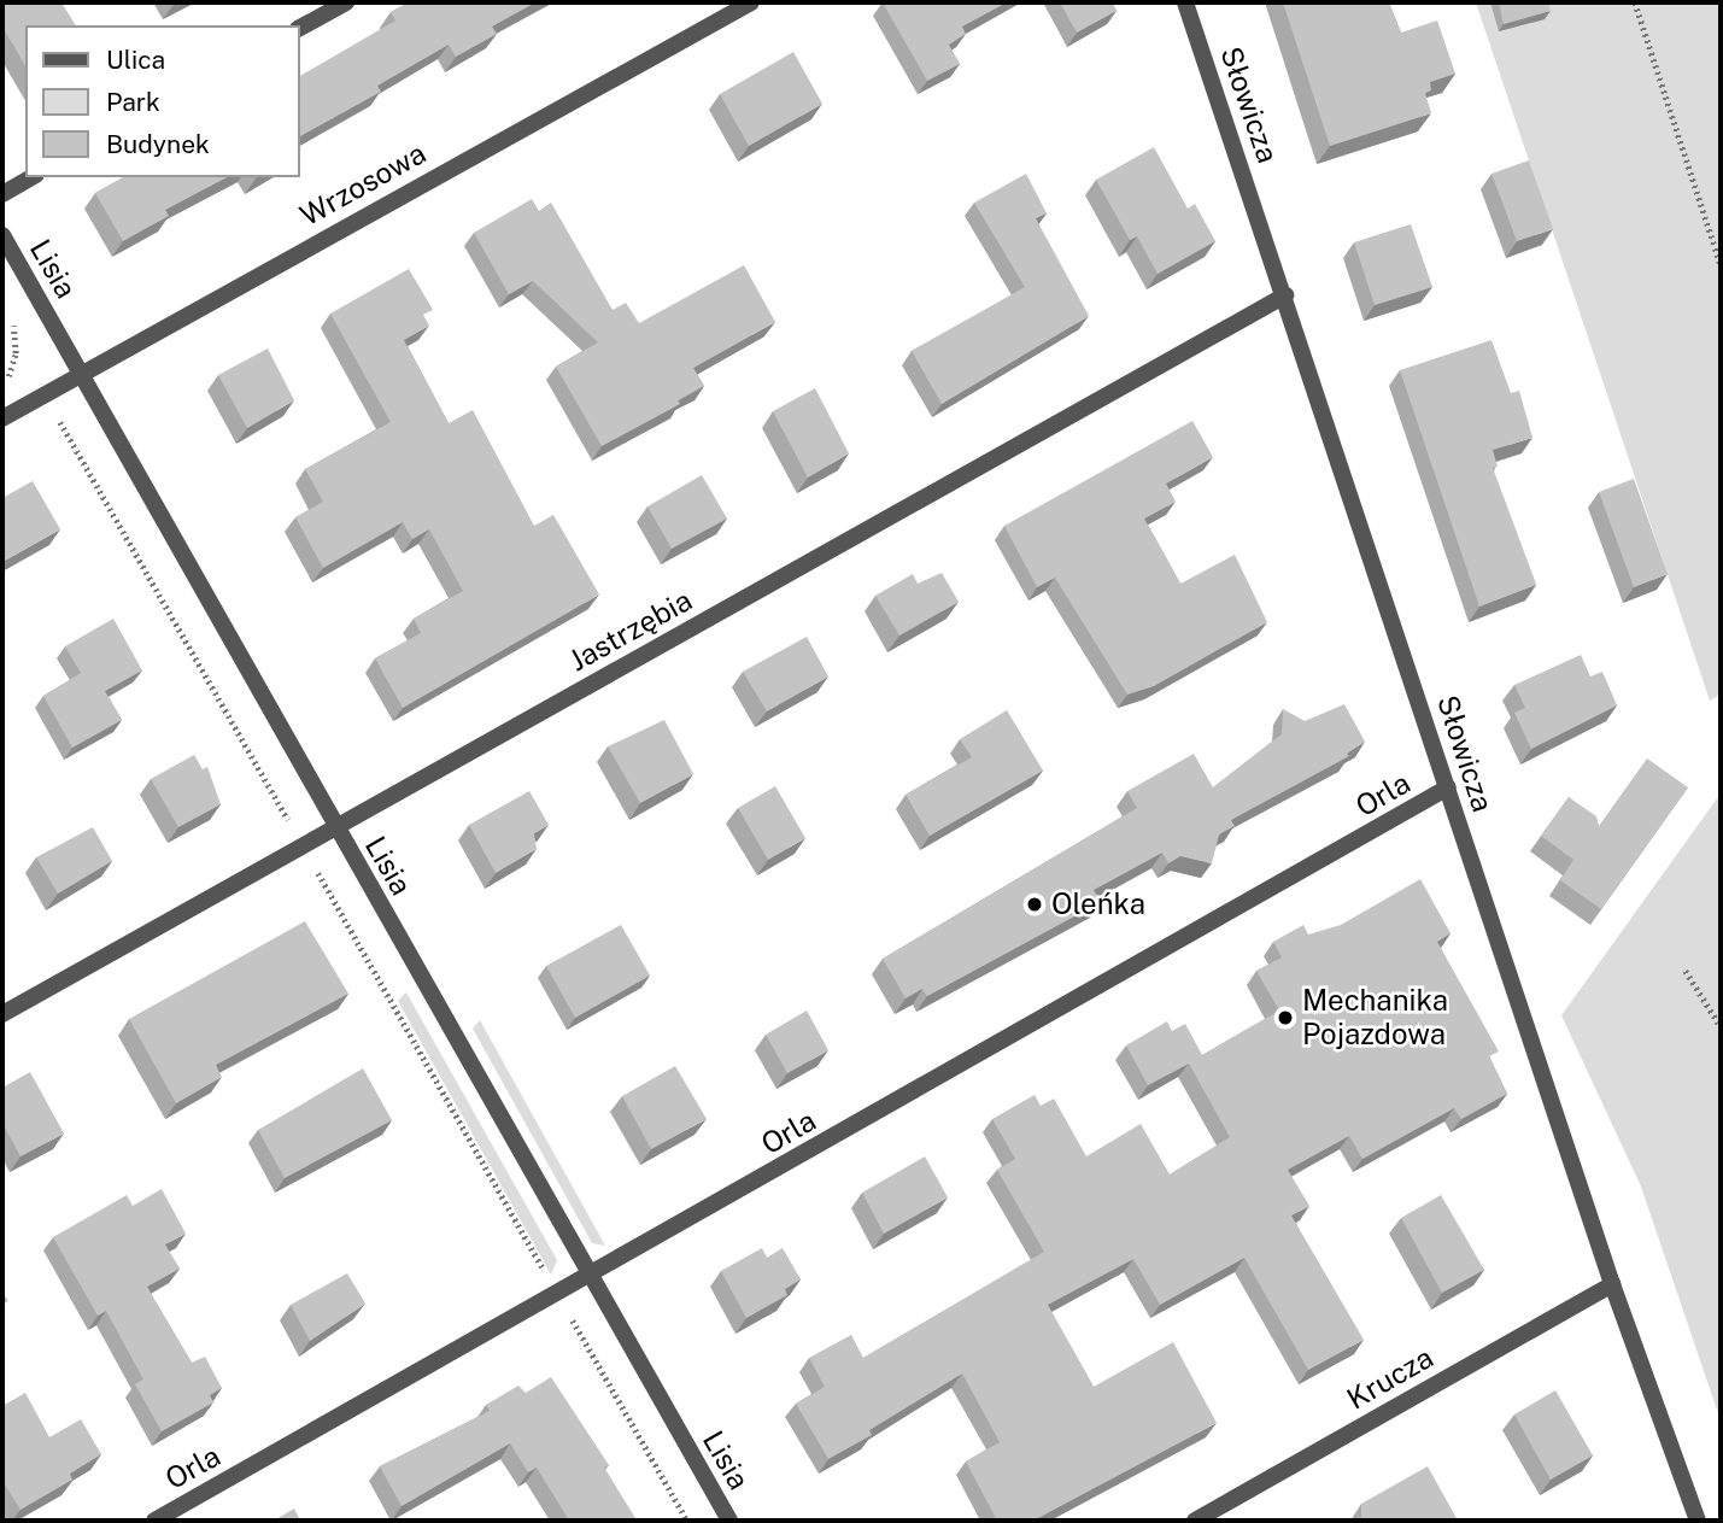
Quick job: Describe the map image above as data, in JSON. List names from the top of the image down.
{
  "streets": {
    "street": [
      "Słowicza",
      "Wrzosowa",
      "Lisia",
      "Jastrzębia",
      "Orla",
      "Krucza"
    ]
  },
  "crossings": [
    ["Słowicza", "Jastrzębia"],
    ["Słowicza", "Orla"],
    ["Słowicza", "Krucza"],
    ["Wrzosowa", "Lisia"],
    ["Lisia", "Jastrzębia"],
    ["Lisia", "Orla"]
  ],
  "places": ["Oleńka", "Mechanika Pojazdowa"],
  "legend": ["Ulica", "Park", "Budynek"]
}
